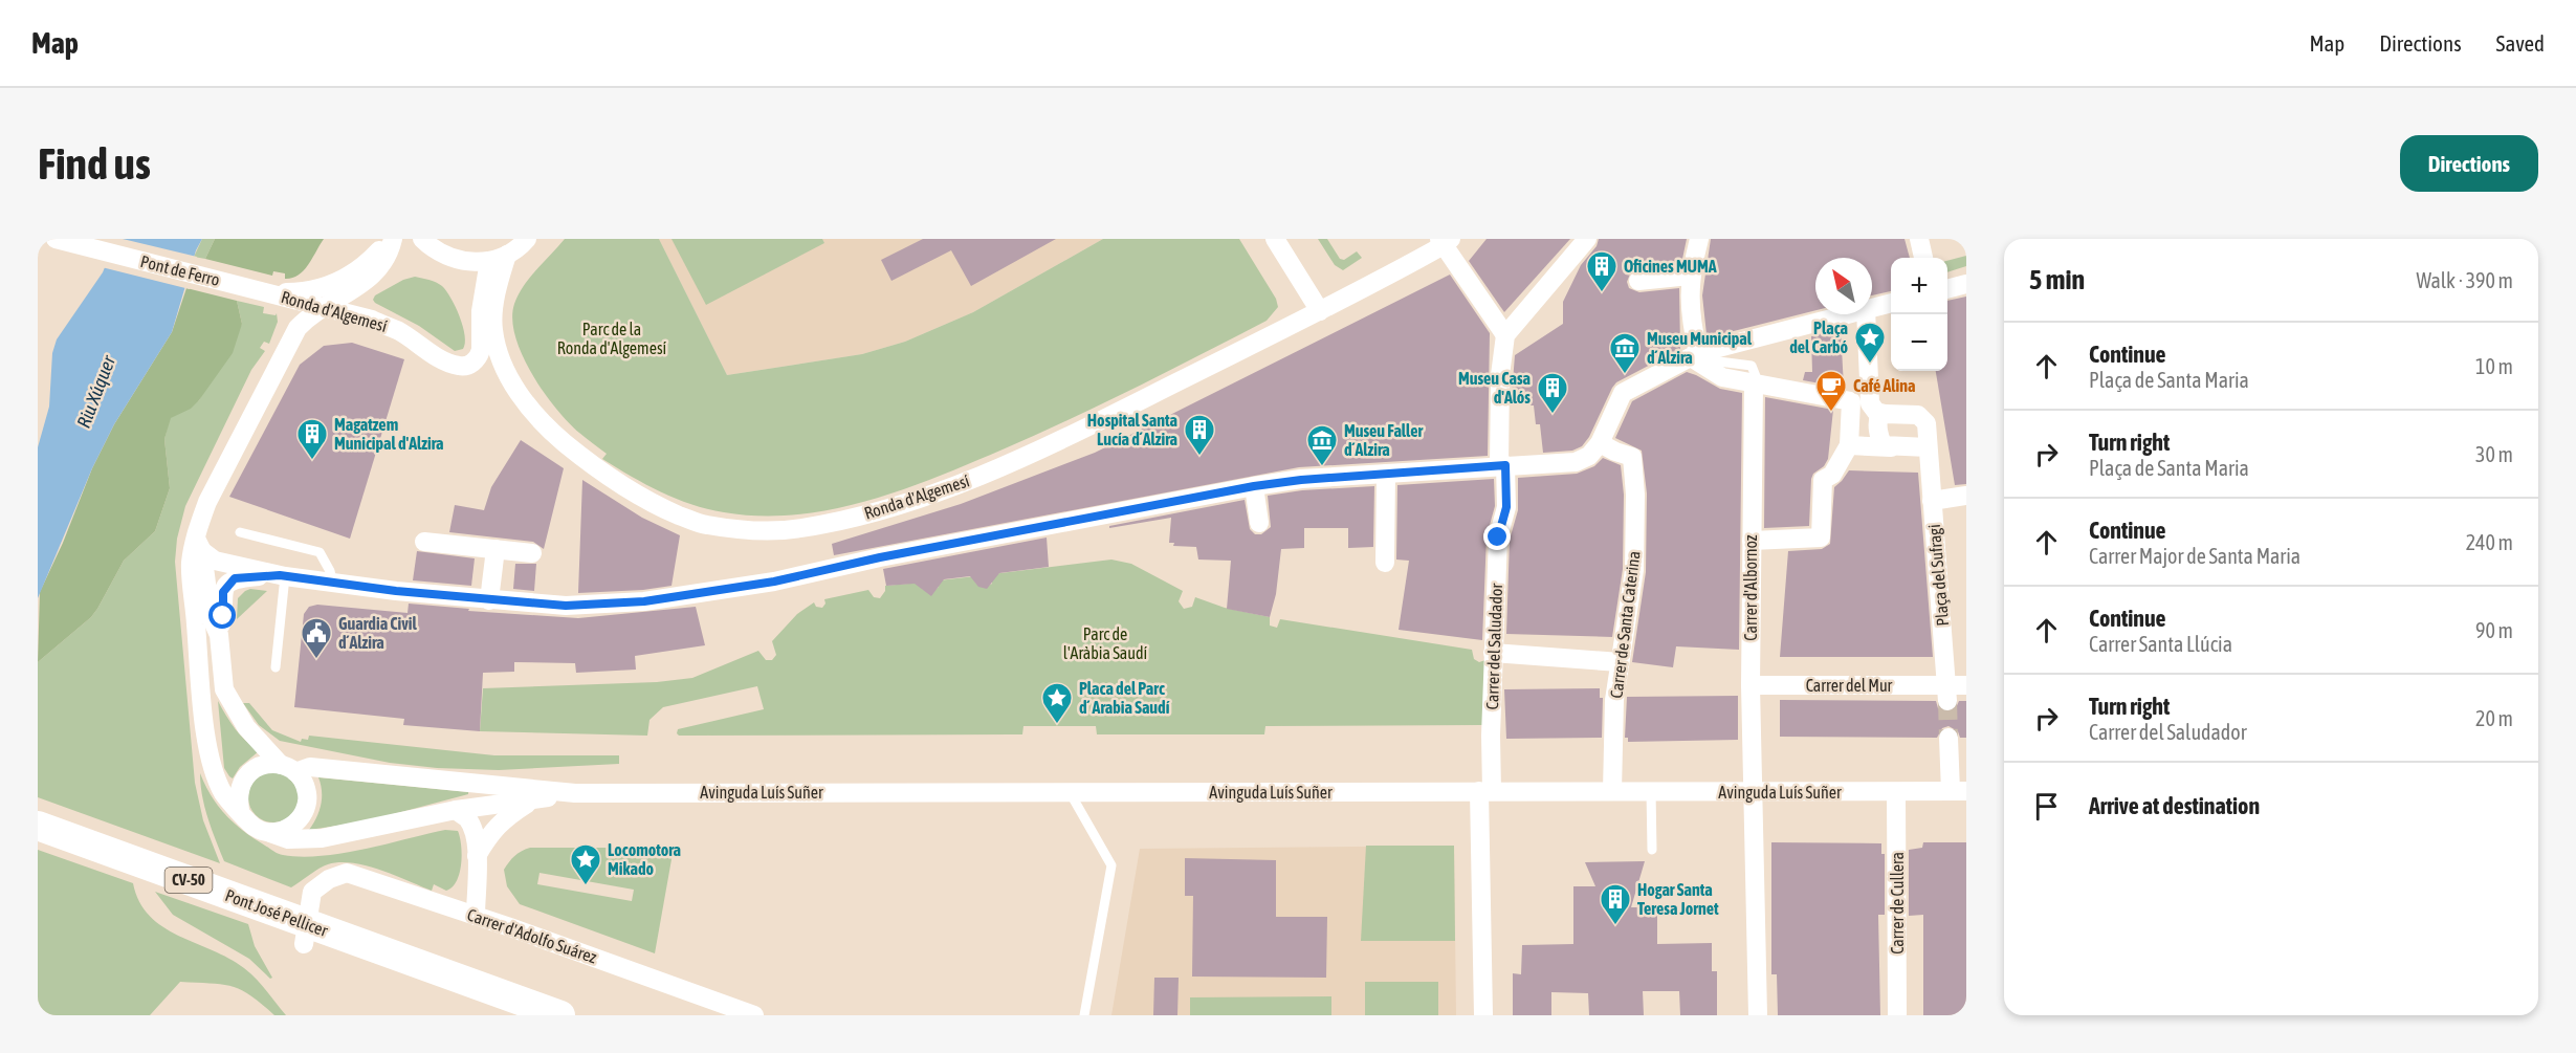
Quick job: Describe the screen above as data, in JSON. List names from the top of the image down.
{
  "streets": {
    "main road": ["CV-50", "Pont José Pellicer"],
    "street": [
      "Pont de Ferro",
      "Ronda d'Algemesí",
      "Plaça del Sufragi",
      "Carrer d'Albornoz",
      "Carrer de Santa Caterina",
      "Carrer del Saludador",
      "Carrer del Mur",
      "Avinguda Luís Suñer",
      "Carrer de Cullera",
      "Carrer d'Adolfo Suárez"
    ]
  },
  "crossings": [
    ["Pont de Ferro", "Ronda d'Algemesí"],
    ["Plaça del Sufragi", "Carrer del Mur"],
    ["Carrer d'Albornoz", "Carrer del Mur"],
    ["Carrer d'Albornoz", "Avinguda Luís Suñer"],
    ["Carrer de Santa Caterina", "Avinguda Luís Suñer"],
    ["Carrer del Saludador", "Avinguda Luís Suñer"],
    ["Avinguda Luís Suñer", "Carrer de Cullera"]
  ],
  "water": ["Riu Xúquer"],
  "parks": ["Parc de la Ronda d'Algemesí", "Parc de l'Aràbia Saudí"],
  "places": {
    "building": [
      "Oficines MUMA",
      "Museu Casa d'Alós",
      "Hospital Santa Lucía d´Alzira",
      "Magatzem Municipal d'Alzira",
      "Hogar Santa Teresa Jornet"
    ],
    "place": ["Plaça del Carbó", "Placa del Parc d´ Arabia Saudí", "Locomotora Mikado"],
    "museum": ["Museu Municipal d´Alzira", "Museu Faller d´Alzira"],
    "cafe": ["Café Alina"],
    "public building": ["Guardia Civil d´Alzira"]
  },
  "north": "top left",
  "page": {
    "header": "Map",
    "nav": ["Map", "Directions", "Saved"],
    "buttons": "Directions",
    "title": "Find us",
    "heading": ["5 min", "Walk · 390 m"],
    "map_buttons": ["+", "−"],
    "list": [
      ["Continue", "Plaça de Santa Maria", "10 m"],
      ["Turn right", "Plaça de Santa Maria", "30 m"],
      ["Continue", "Carrer Major de Santa Maria", "240 m"],
      ["Continue", "Carrer Santa Llúcia", "90 m"],
      ["Turn right", "Carrer del Saludador", "20 m"],
      "Arrive at destination"
    ]
  }
}
